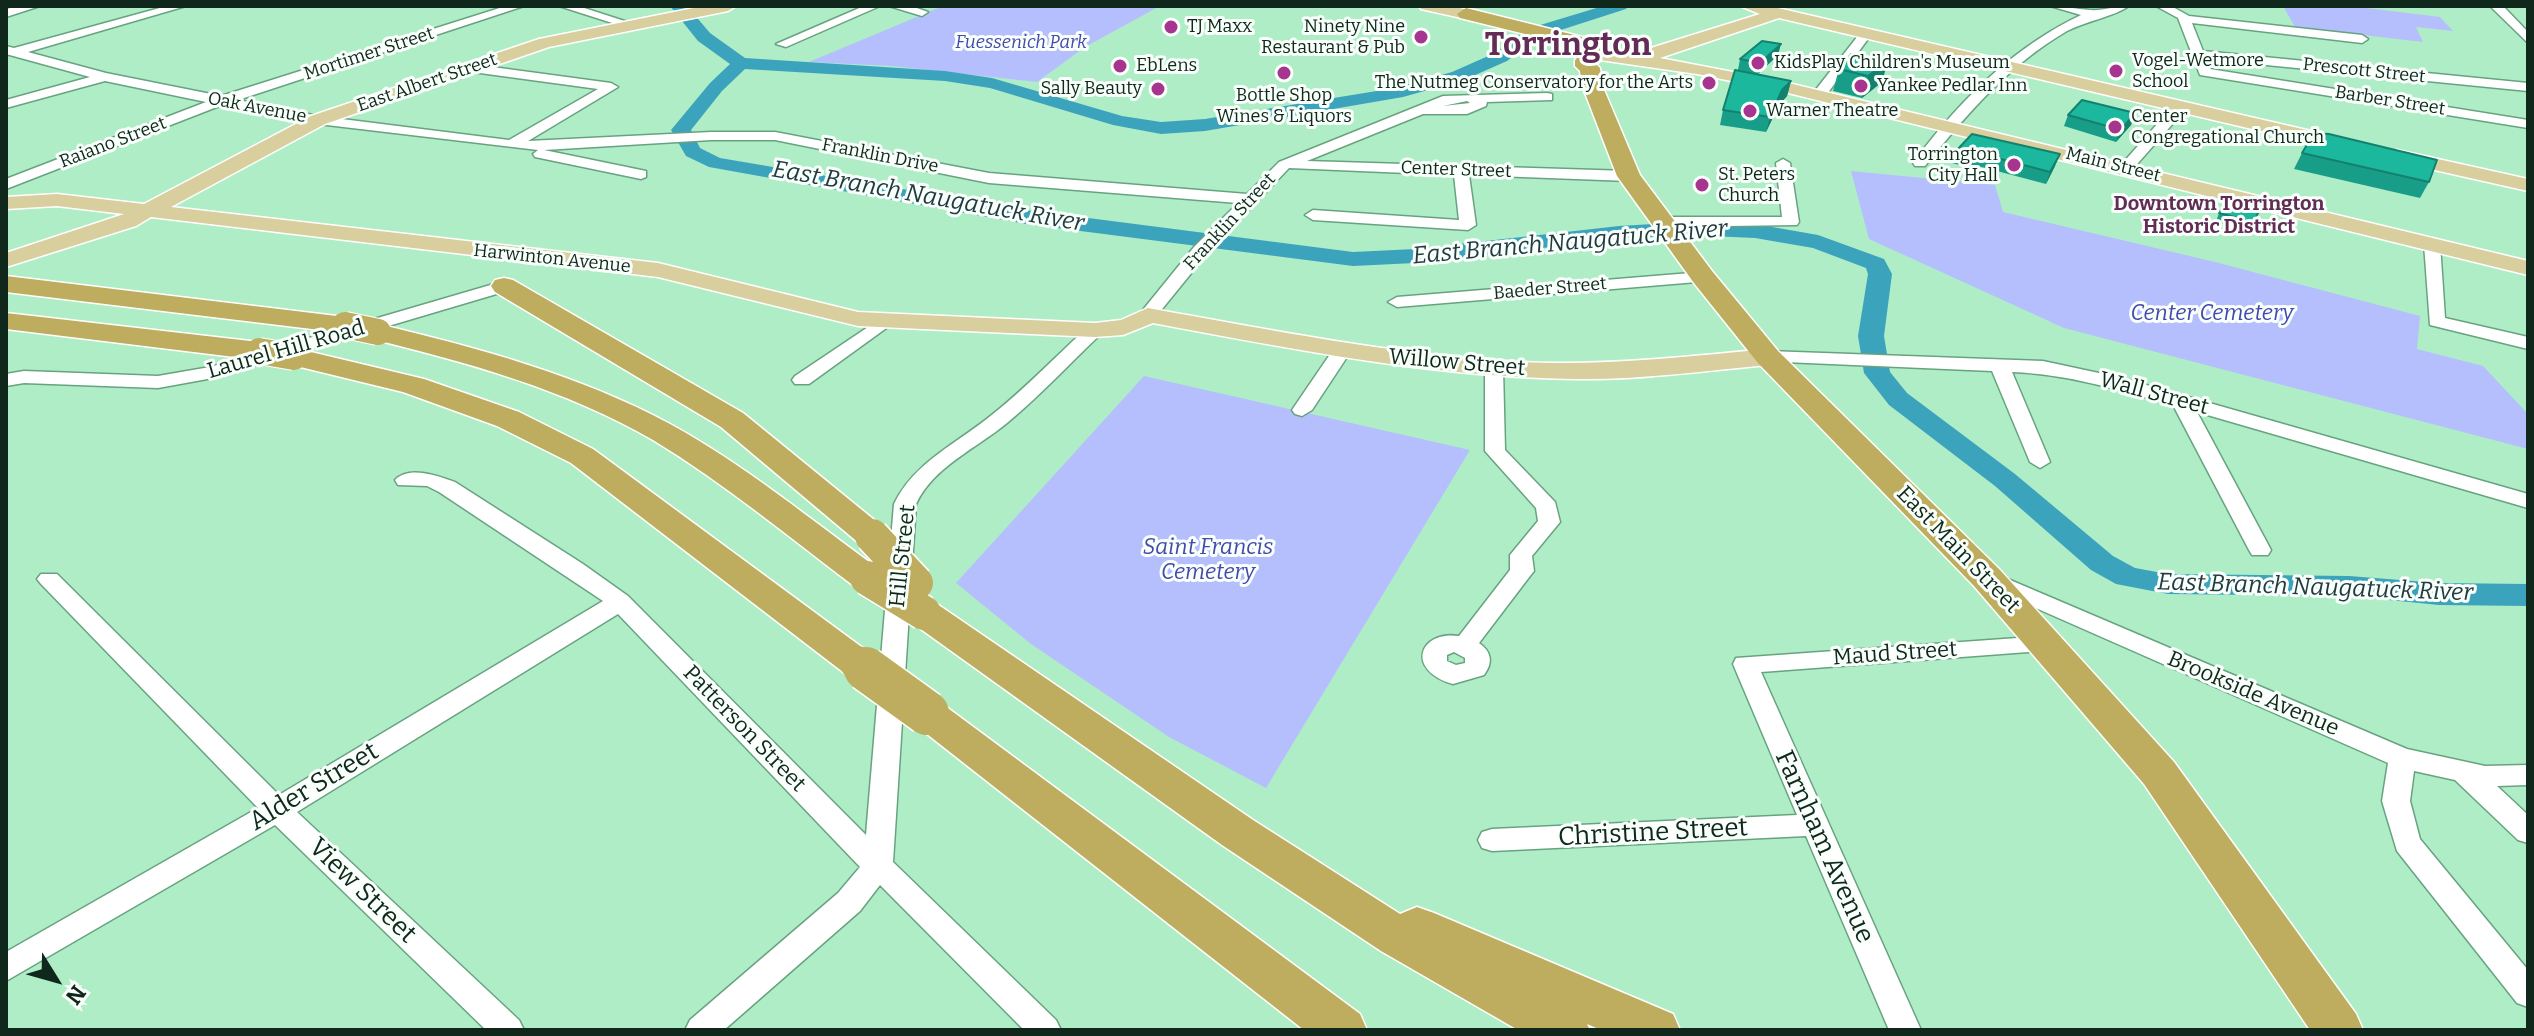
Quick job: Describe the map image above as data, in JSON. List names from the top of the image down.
{
  "streets": {
    "highway": ["East Main Street"],
    "main road": [
      "East Albert Street",
      "Main Street",
      "Harwinton Avenue",
      "Laurel Hill Road",
      "Willow Street"
    ],
    "street": [
      "Mortimer Street",
      "Prescott Street",
      "Barber Street",
      "Oak Avenue",
      "Raiano Street",
      "Franklin Drive",
      "Center Street",
      "Franklin Street",
      "Baeder Street",
      "Wall Street",
      "Hill Street",
      "Maud Street",
      "Brookside Avenue",
      "Patterson Street",
      "Alder Street",
      "Christine Street",
      "Farnham Avenue",
      "View Street"
    ]
  },
  "crossings": [
    ["Mortimer Street", "Oak Avenue"],
    ["Mortimer Street", "Raiano Street"],
    ["Prescott Street", "Barber Street"],
    ["East Albert Street", "Oak Avenue"],
    ["East Albert Street", "Harwinton Avenue"],
    ["Oak Avenue", "Raiano Street"],
    ["Oak Avenue", "Franklin Drive"],
    ["Franklin Drive", "Franklin Street"],
    ["Main Street", "East Main Street"],
    ["Center Street", "Franklin Street"],
    ["Center Street", "East Main Street"],
    ["Franklin Street", "Willow Street"],
    ["Harwinton Avenue", "Laurel Hill Road"],
    ["Harwinton Avenue", "Hill Street"],
    ["Baeder Street", "East Main Street"],
    ["Willow Street", "Wall Street"],
    ["Willow Street", "East Main Street"],
    ["Wall Street", "East Main Street"],
    ["East Main Street", "Maud Street"],
    ["East Main Street", "Brookside Avenue"],
    ["Hill Street", "Patterson Street"],
    ["Maud Street", "Farnham Avenue"],
    ["Patterson Street", "Alder Street"],
    ["Alder Street", "View Street"],
    ["Christine Street", "Farnham Avenue"]
  ],
  "districts": ["Torrington", "Downtown Torrington Historic District"],
  "water": ["East Branch Naugatuck River"],
  "parks": ["Fuessenich Park", "Center Cemetery", "Saint Francis Cemetery"],
  "places": [
    "TJ Maxx",
    "Ninety Nine Restaurant & Pub",
    "KidsPlay Children's Museum",
    "EbLens",
    "Vogel-Wetmore School",
    "Bottle Shop Wines & Liquors",
    "The Nutmeg Conservatory for the Arts",
    "Yankee Pedlar Inn",
    "Sally Beauty",
    "Warner Theatre",
    "Center Congregational Church",
    "Torrington City Hall",
    "St. Peters Church"
  ],
  "north": "bottom right"
}
